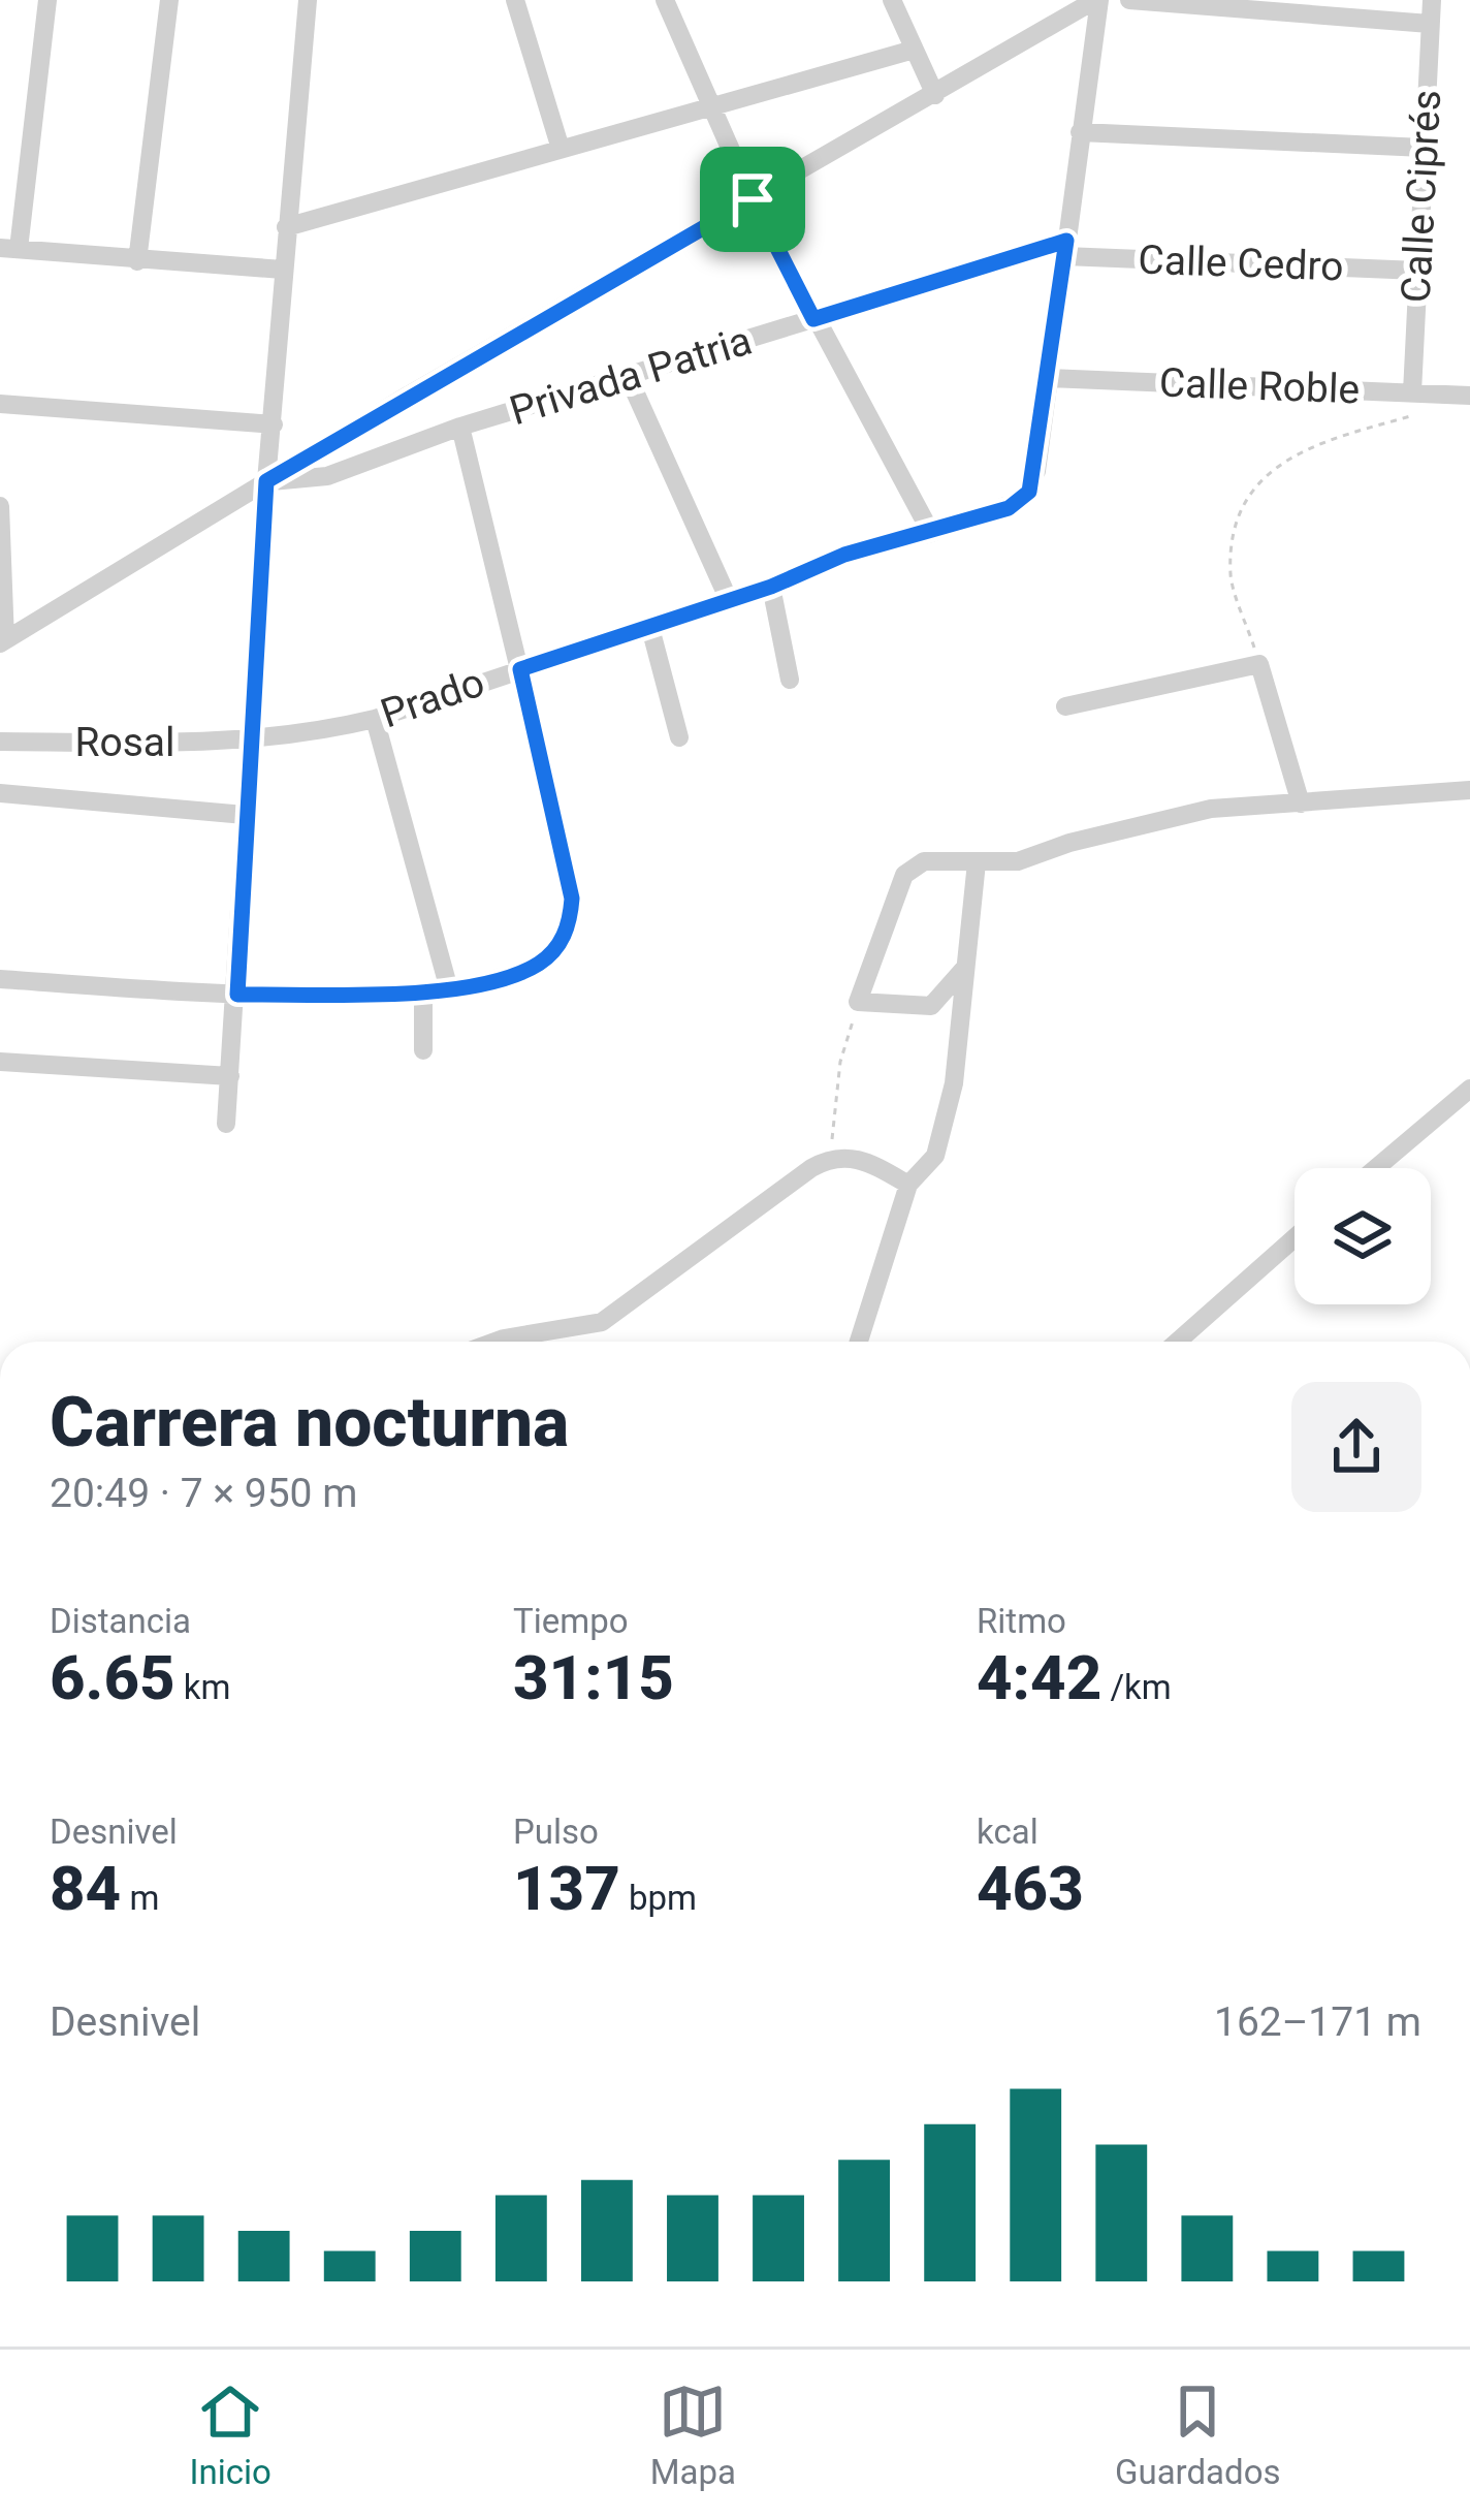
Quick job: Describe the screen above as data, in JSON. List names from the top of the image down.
{
  "streets": {
    "street": [
      "Calle Ciprés",
      "Calle Cedro",
      "Privada Patria",
      "Calle Roble",
      "Prado",
      "Rosal"
    ]
  },
  "crossings": [
    ["Calle Ciprés", "Calle Cedro"],
    ["Calle Ciprés", "Calle Roble"],
    ["Calle Cedro", "Privada Patria"],
    ["Calle Roble", "Prado"],
    ["Prado", "Rosal"]
  ],
  "page": {
    "heading": ["Carrera nocturna", "20:49 · 7 × 950 m"],
    "stats": [
      ["Distancia", "6.65 km"],
      ["Tiempo", "31:15"],
      ["Ritmo", "4:42 /km"],
      ["Desnivel", "84 m"],
      ["Pulso", "137 bpm"],
      ["kcal", "463"]
    ],
    "chart": ["Desnivel", "162–171 m"],
    "tabs": ["Inicio", "Mapa", "Guardados"]
  }
}
